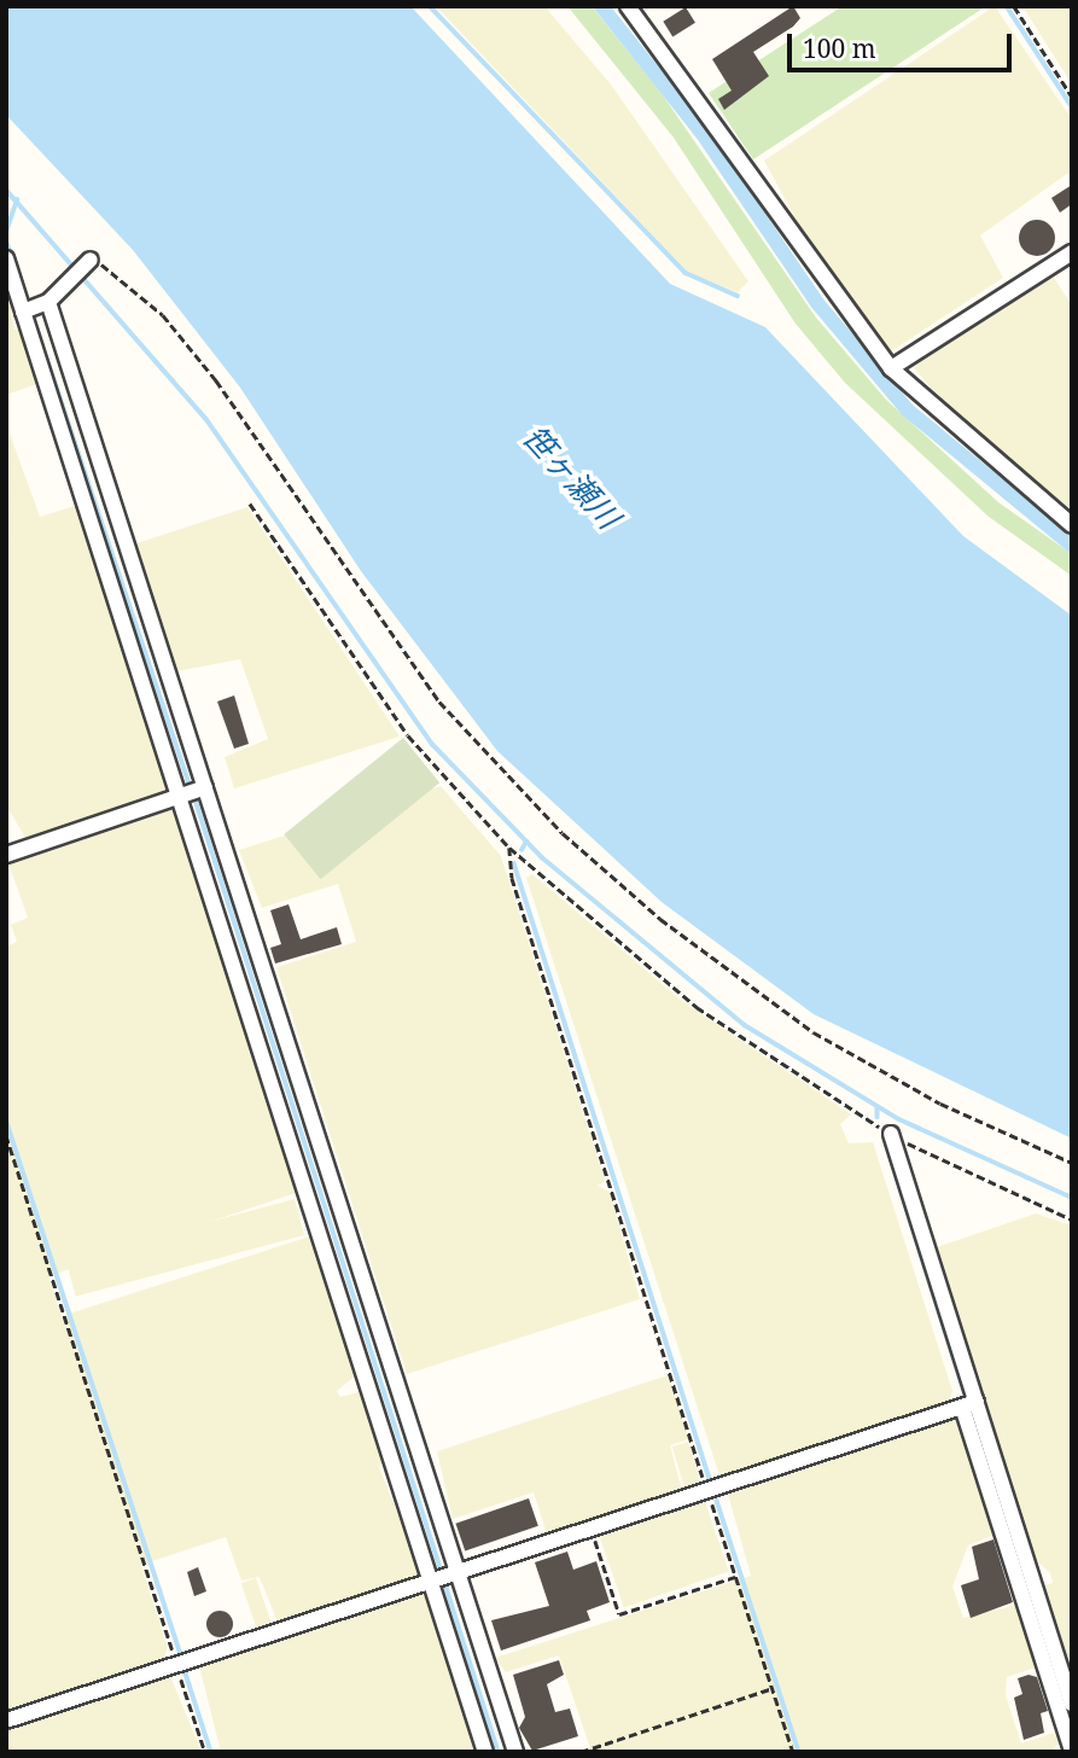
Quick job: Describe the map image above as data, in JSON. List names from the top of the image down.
{
  "water": ["笹ヶ瀬川"],
  "scale_bar": "100 m"
}
